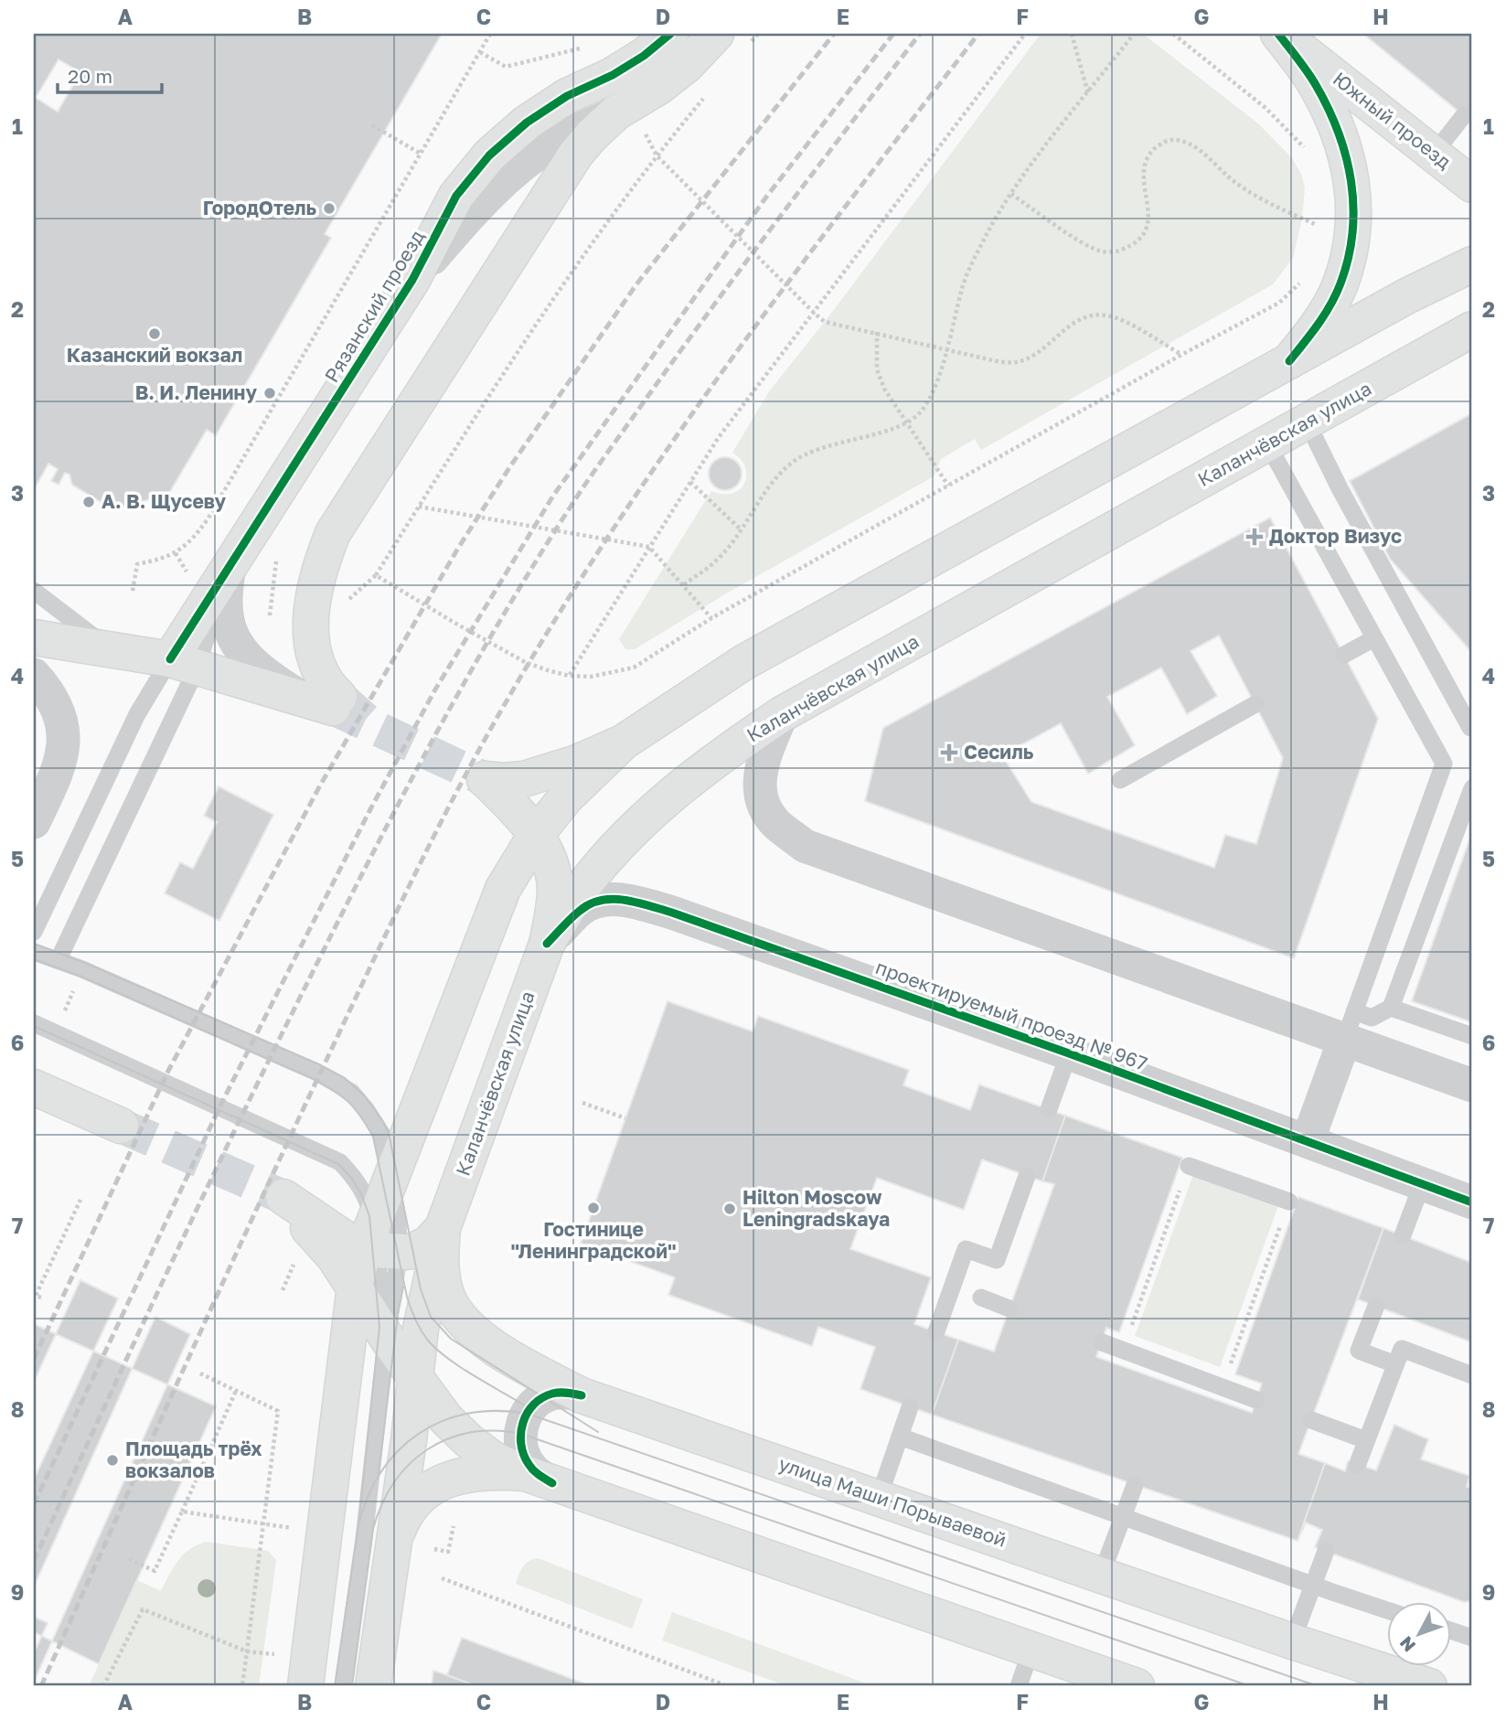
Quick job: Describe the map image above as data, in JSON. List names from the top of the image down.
{
  "streets": {
    "main road": [
      "Южный проезд",
      "Рязанский проезд",
      "Каланчёвская улица",
      "улица Маши Порываевой"
    ],
    "street": ["проектируемый проезд № 967"]
  },
  "crossings": [
    ["Каланчёвская улица", "проектируемый проезд № 967"],
    ["Каланчёвская улица", "улица Маши Порываевой"]
  ],
  "places": {
    "other": [
      "ГородОтель",
      "Казанский вокзал",
      "В. И. Ленину",
      "А. В. Щусеву",
      "Гостинице \"Ленинградской\"",
      "Hilton Moscow Leningradskaya",
      "Площадь трёх вокзалов"
    ],
    "health": ["Доктор Визус", "Сесиль"]
  },
  "scale_bar": "20 m",
  "north": "bottom left",
  "grid": {
    "columns": [
      "A",
      "B",
      "C",
      "D",
      "E",
      "F",
      "G",
      "H"
    ],
    "rows": [
      "1",
      "2",
      "3",
      "4",
      "5",
      "6",
      "7",
      "8",
      "9"
    ]
  }
}
